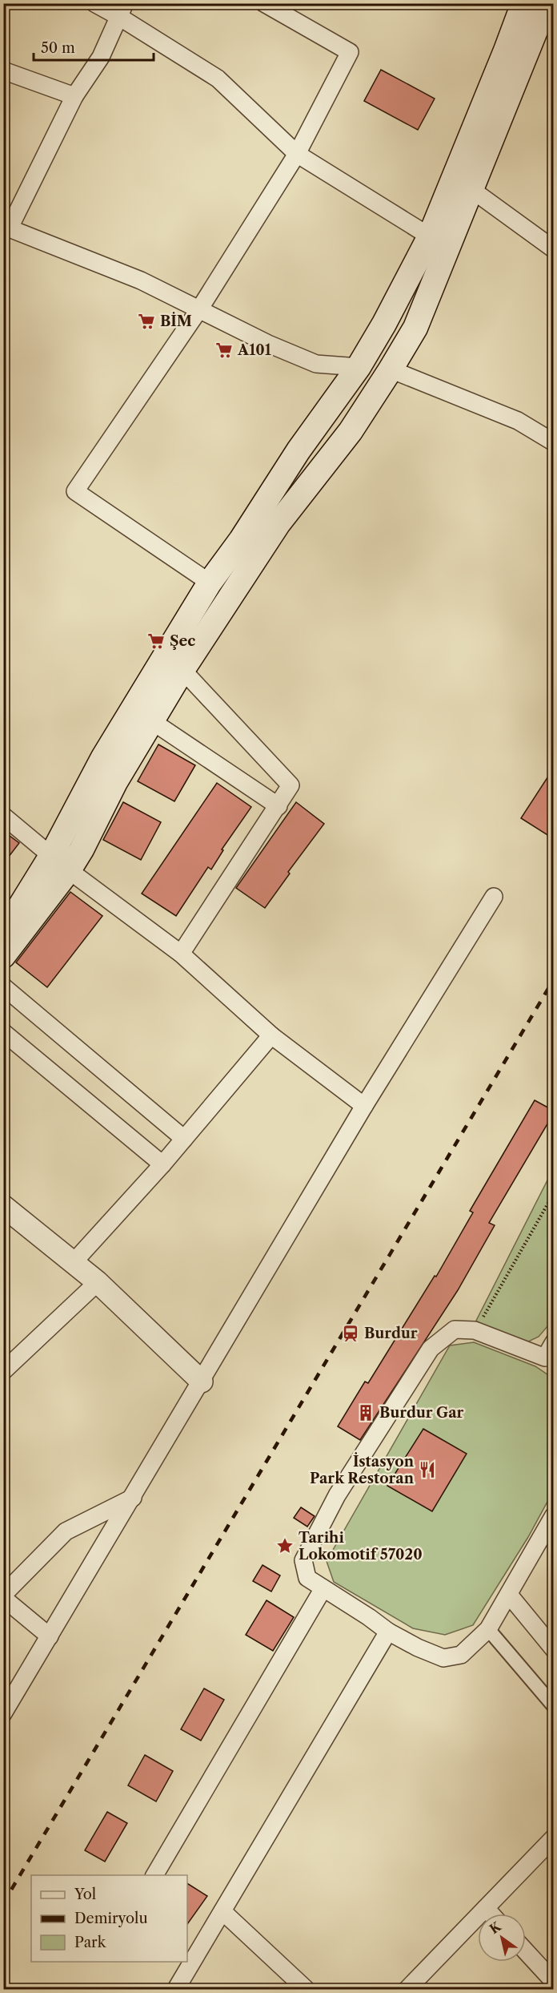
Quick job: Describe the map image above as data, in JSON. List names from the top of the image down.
{
  "places": {
    "supermarket": ["BİM", "A101", "Şec"],
    "station": ["Burdur"],
    "building": ["Burdur Gar"],
    "restaurant": ["İstasyon Park Restoran"],
    "place": ["Tarihi Lokomotif 57020"]
  },
  "legend": ["Yol", "Demiryolu", "Park"],
  "scale_bar": "50 m",
  "north": "top left"
}
